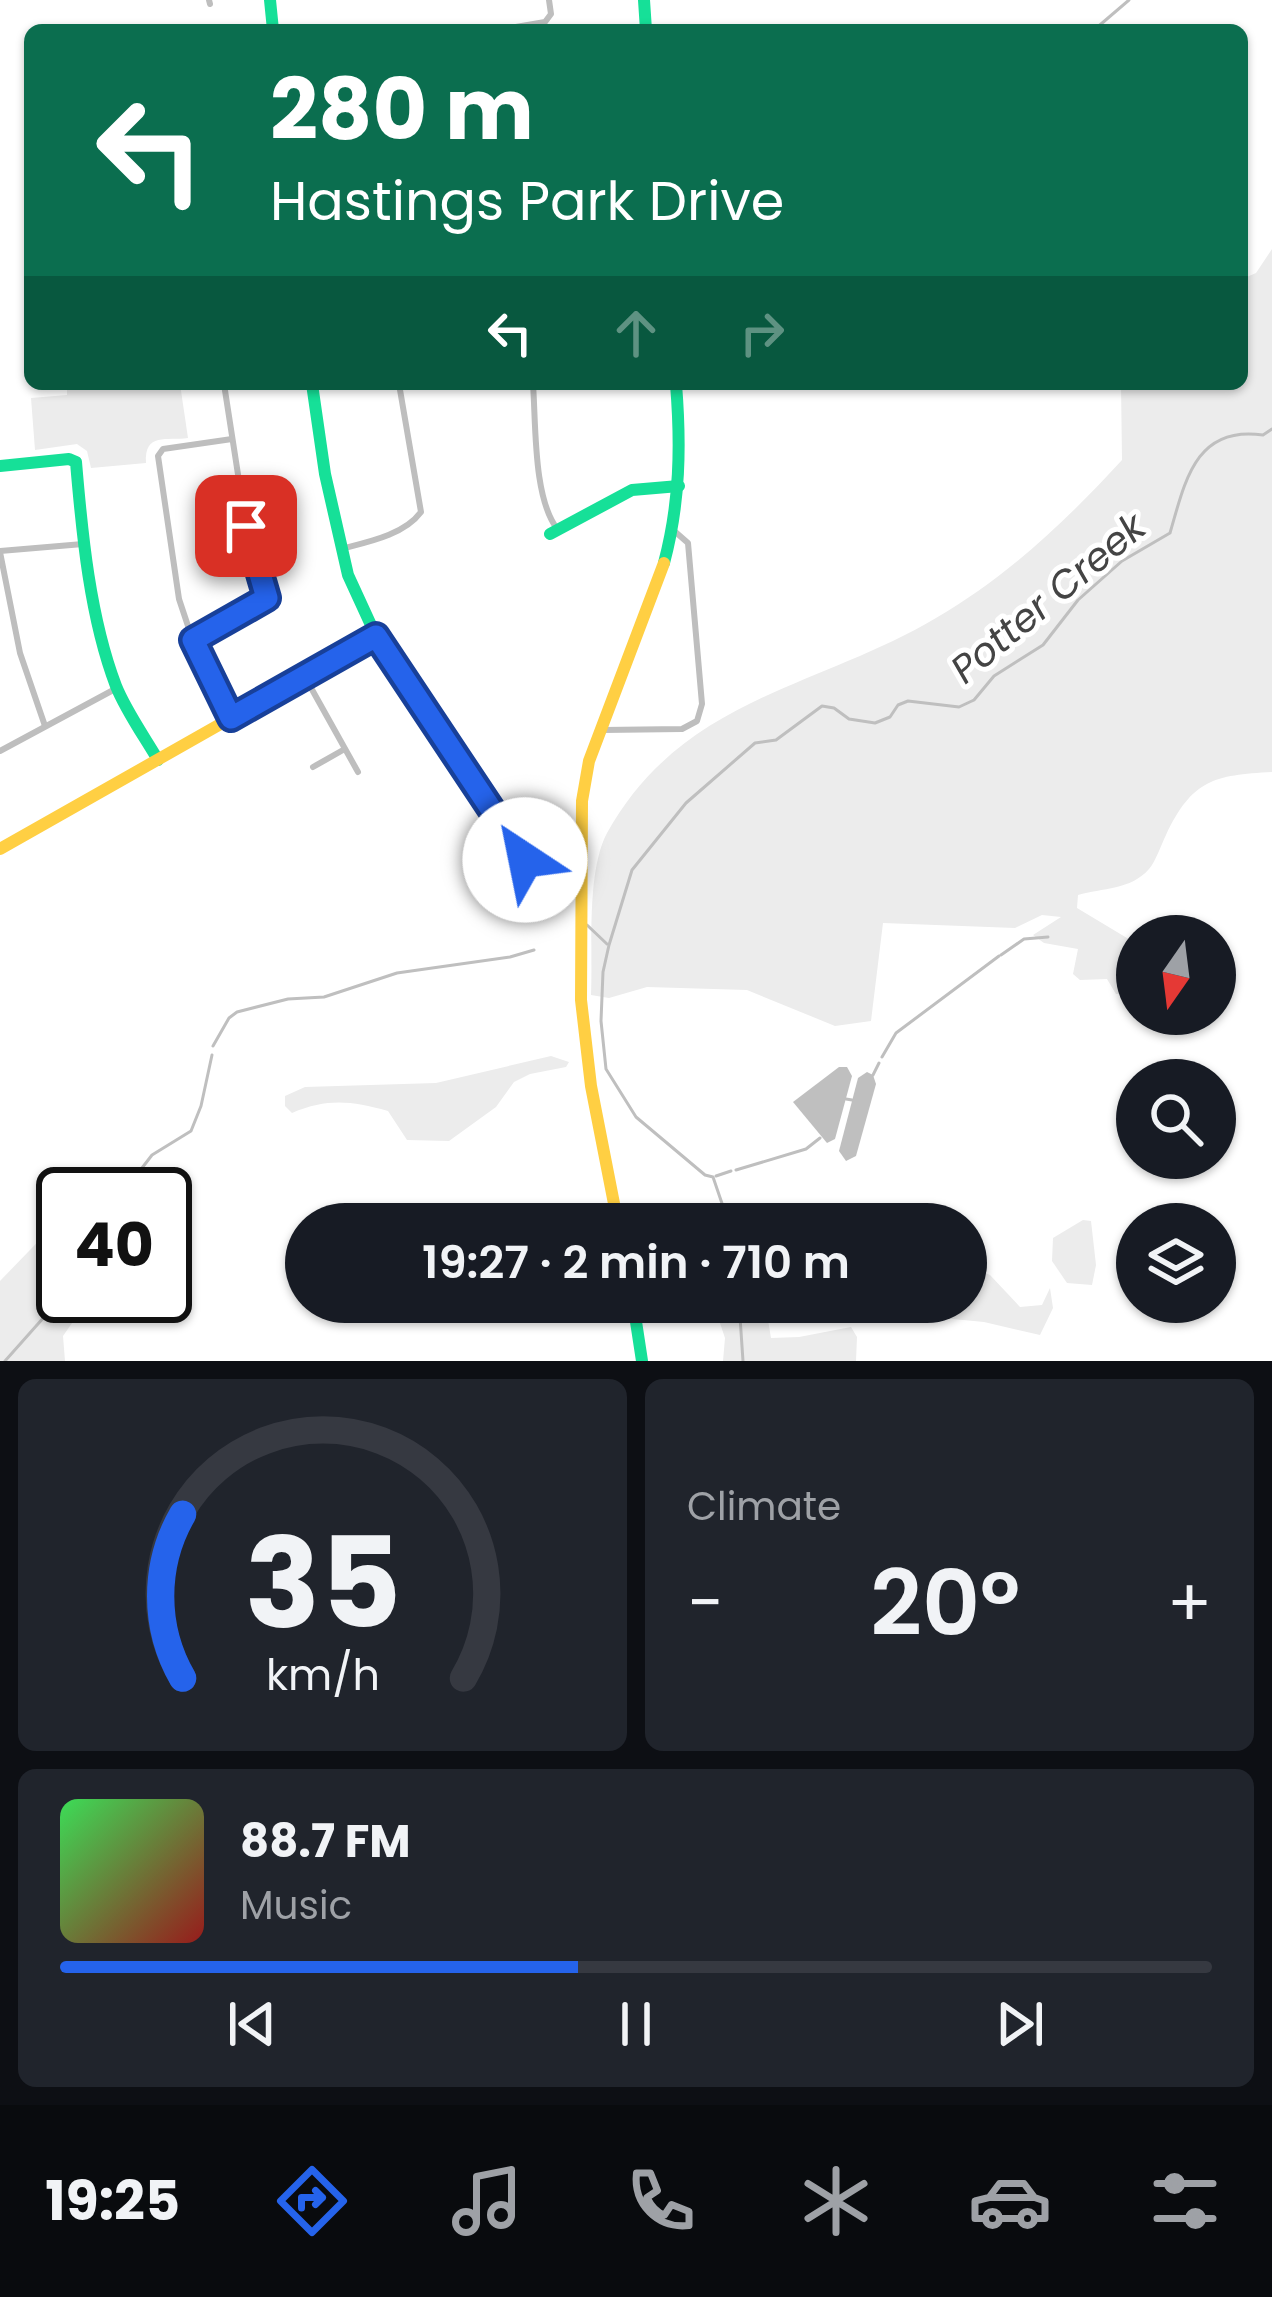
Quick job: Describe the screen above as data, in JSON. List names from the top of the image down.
{
  "water": ["Potter Creek"],
  "north": "bottom",
  "page": {
    "turn": ["280 m", "Hastings Park Drive"],
    "limit": "40",
    "trip": "19:27 · 2 min · 710 m",
    "tile": "Climate",
    "heat": ["−", "20°", "+"],
    "song": ["88.7 FM", "Music"],
    "tabs": "19:25",
    "gauge": ["35", "km/h"]
  }
}
